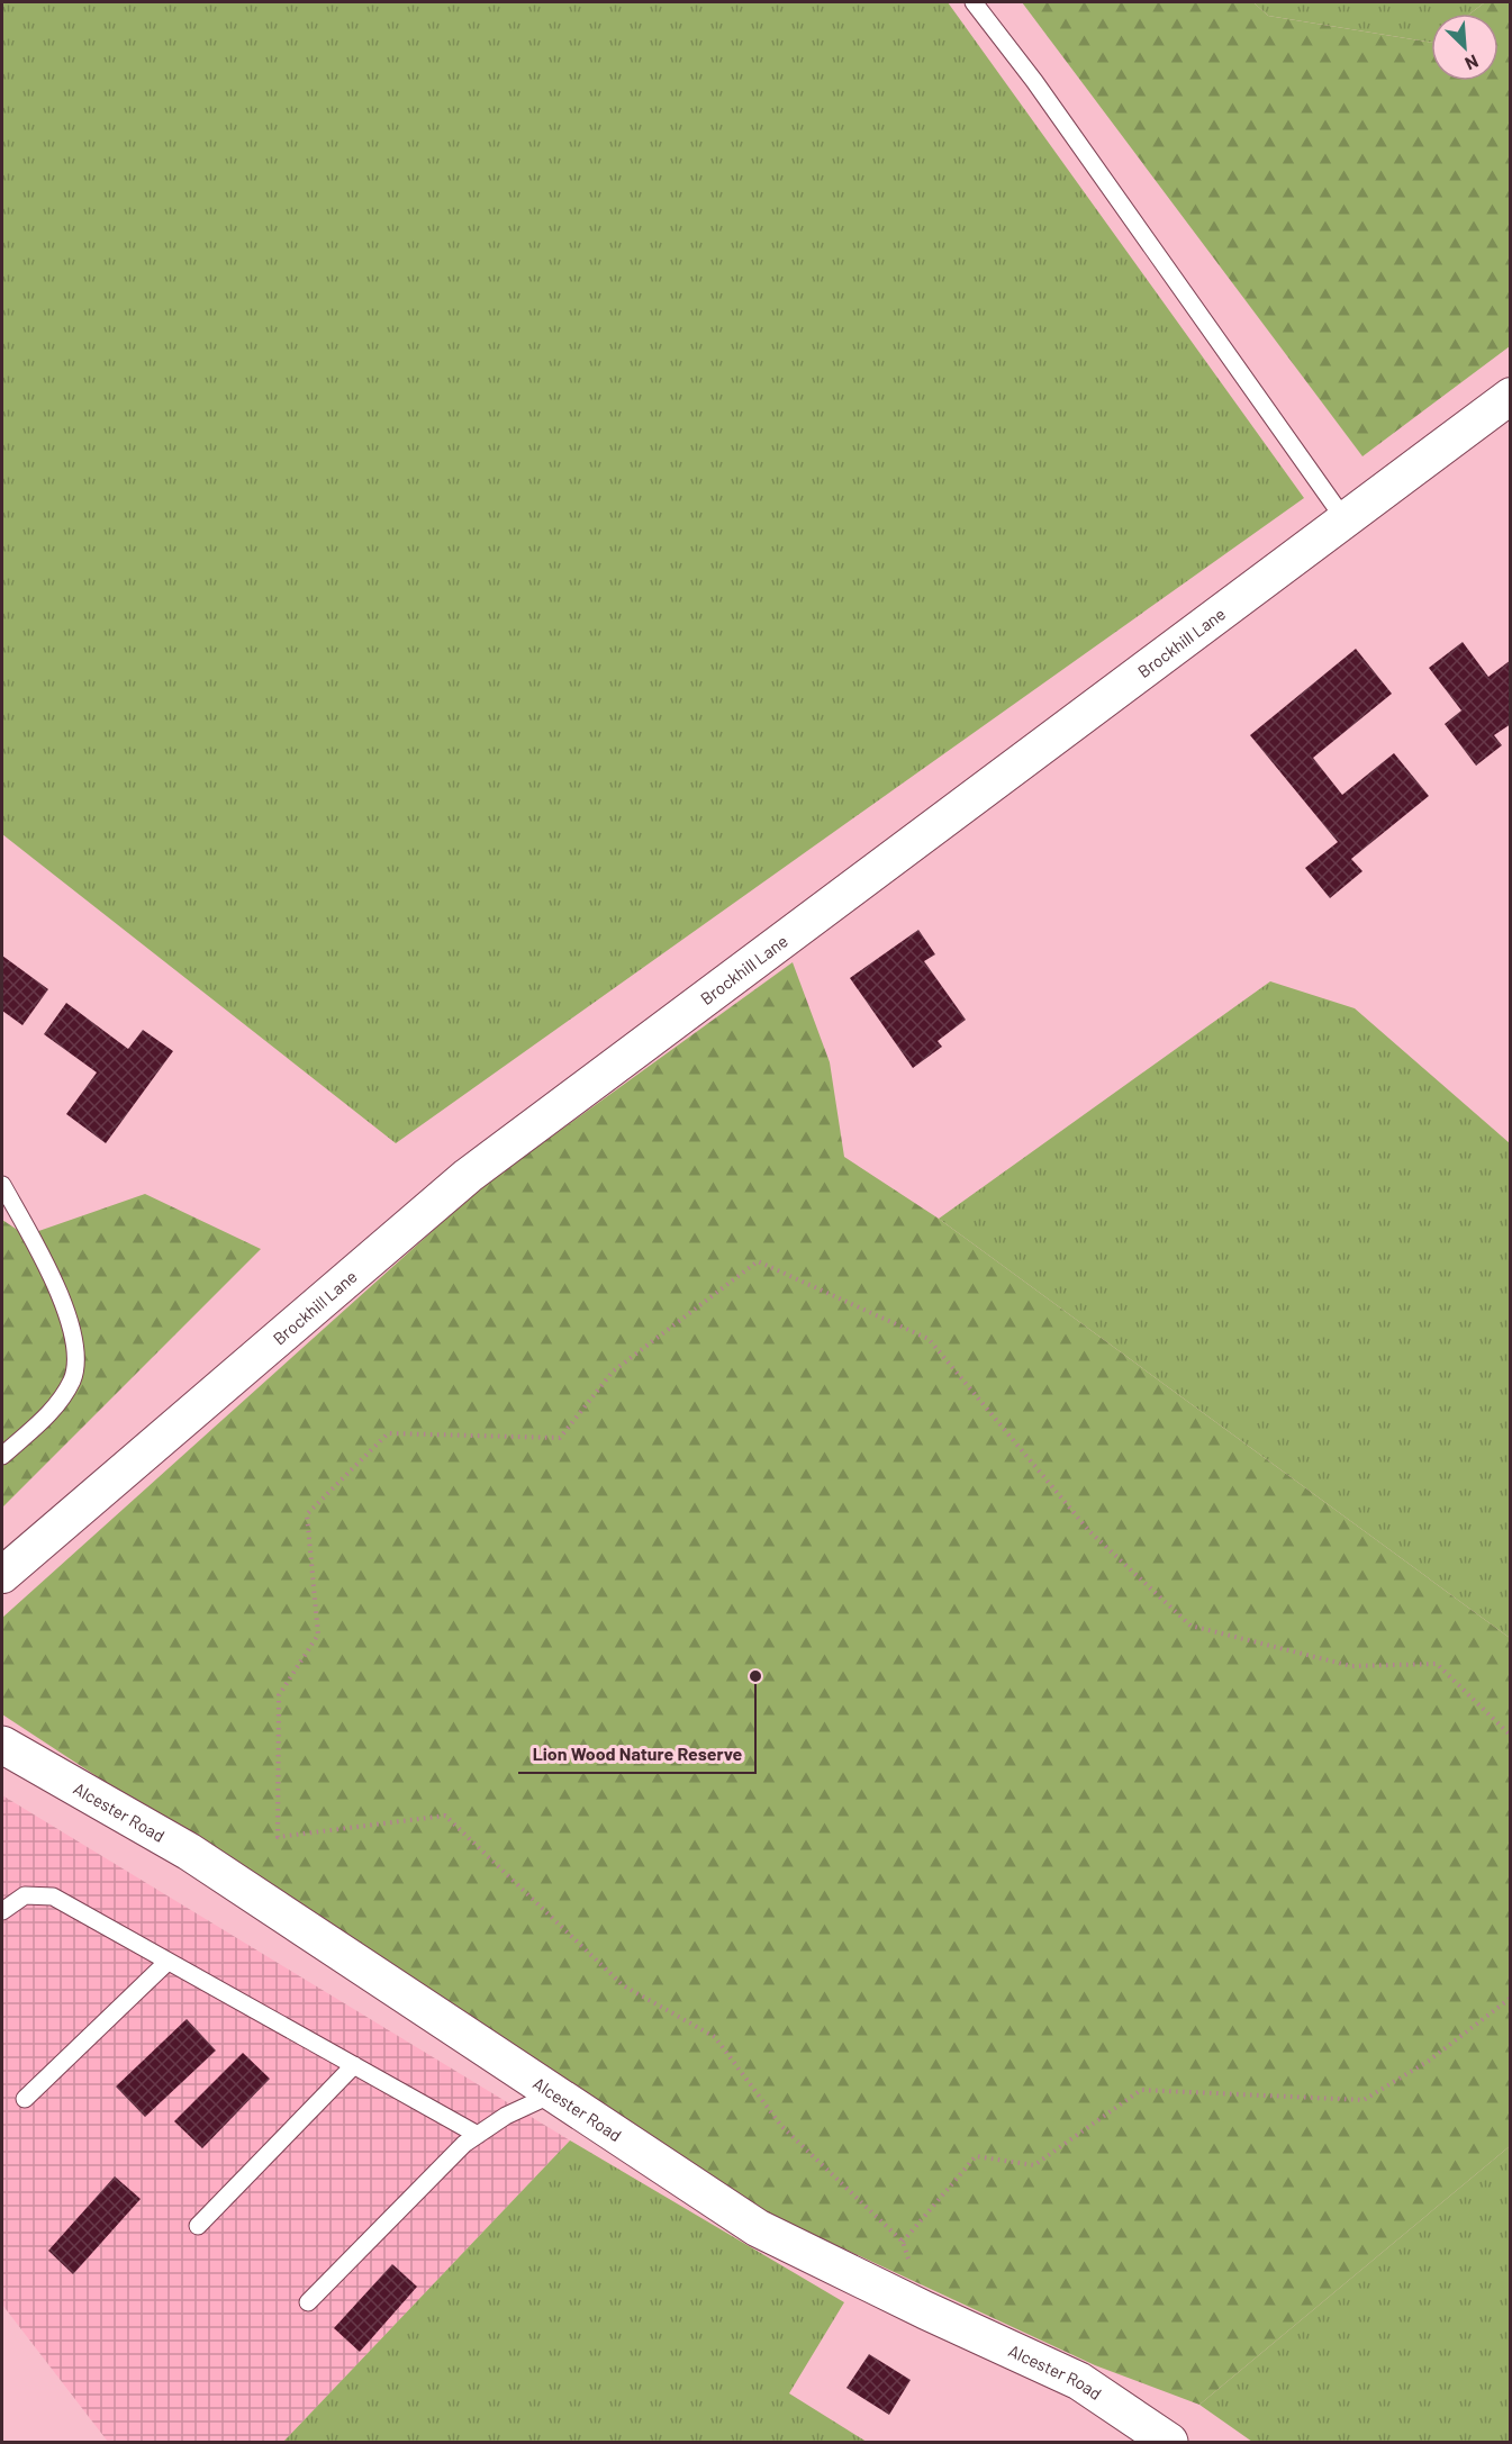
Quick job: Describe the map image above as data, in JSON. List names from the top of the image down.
{
  "streets": {
    "street": ["Brockhill Lane", "Alcester Road"]
  },
  "places": ["Lion Wood Nature Reserve"],
  "north": "bottom right"
}
